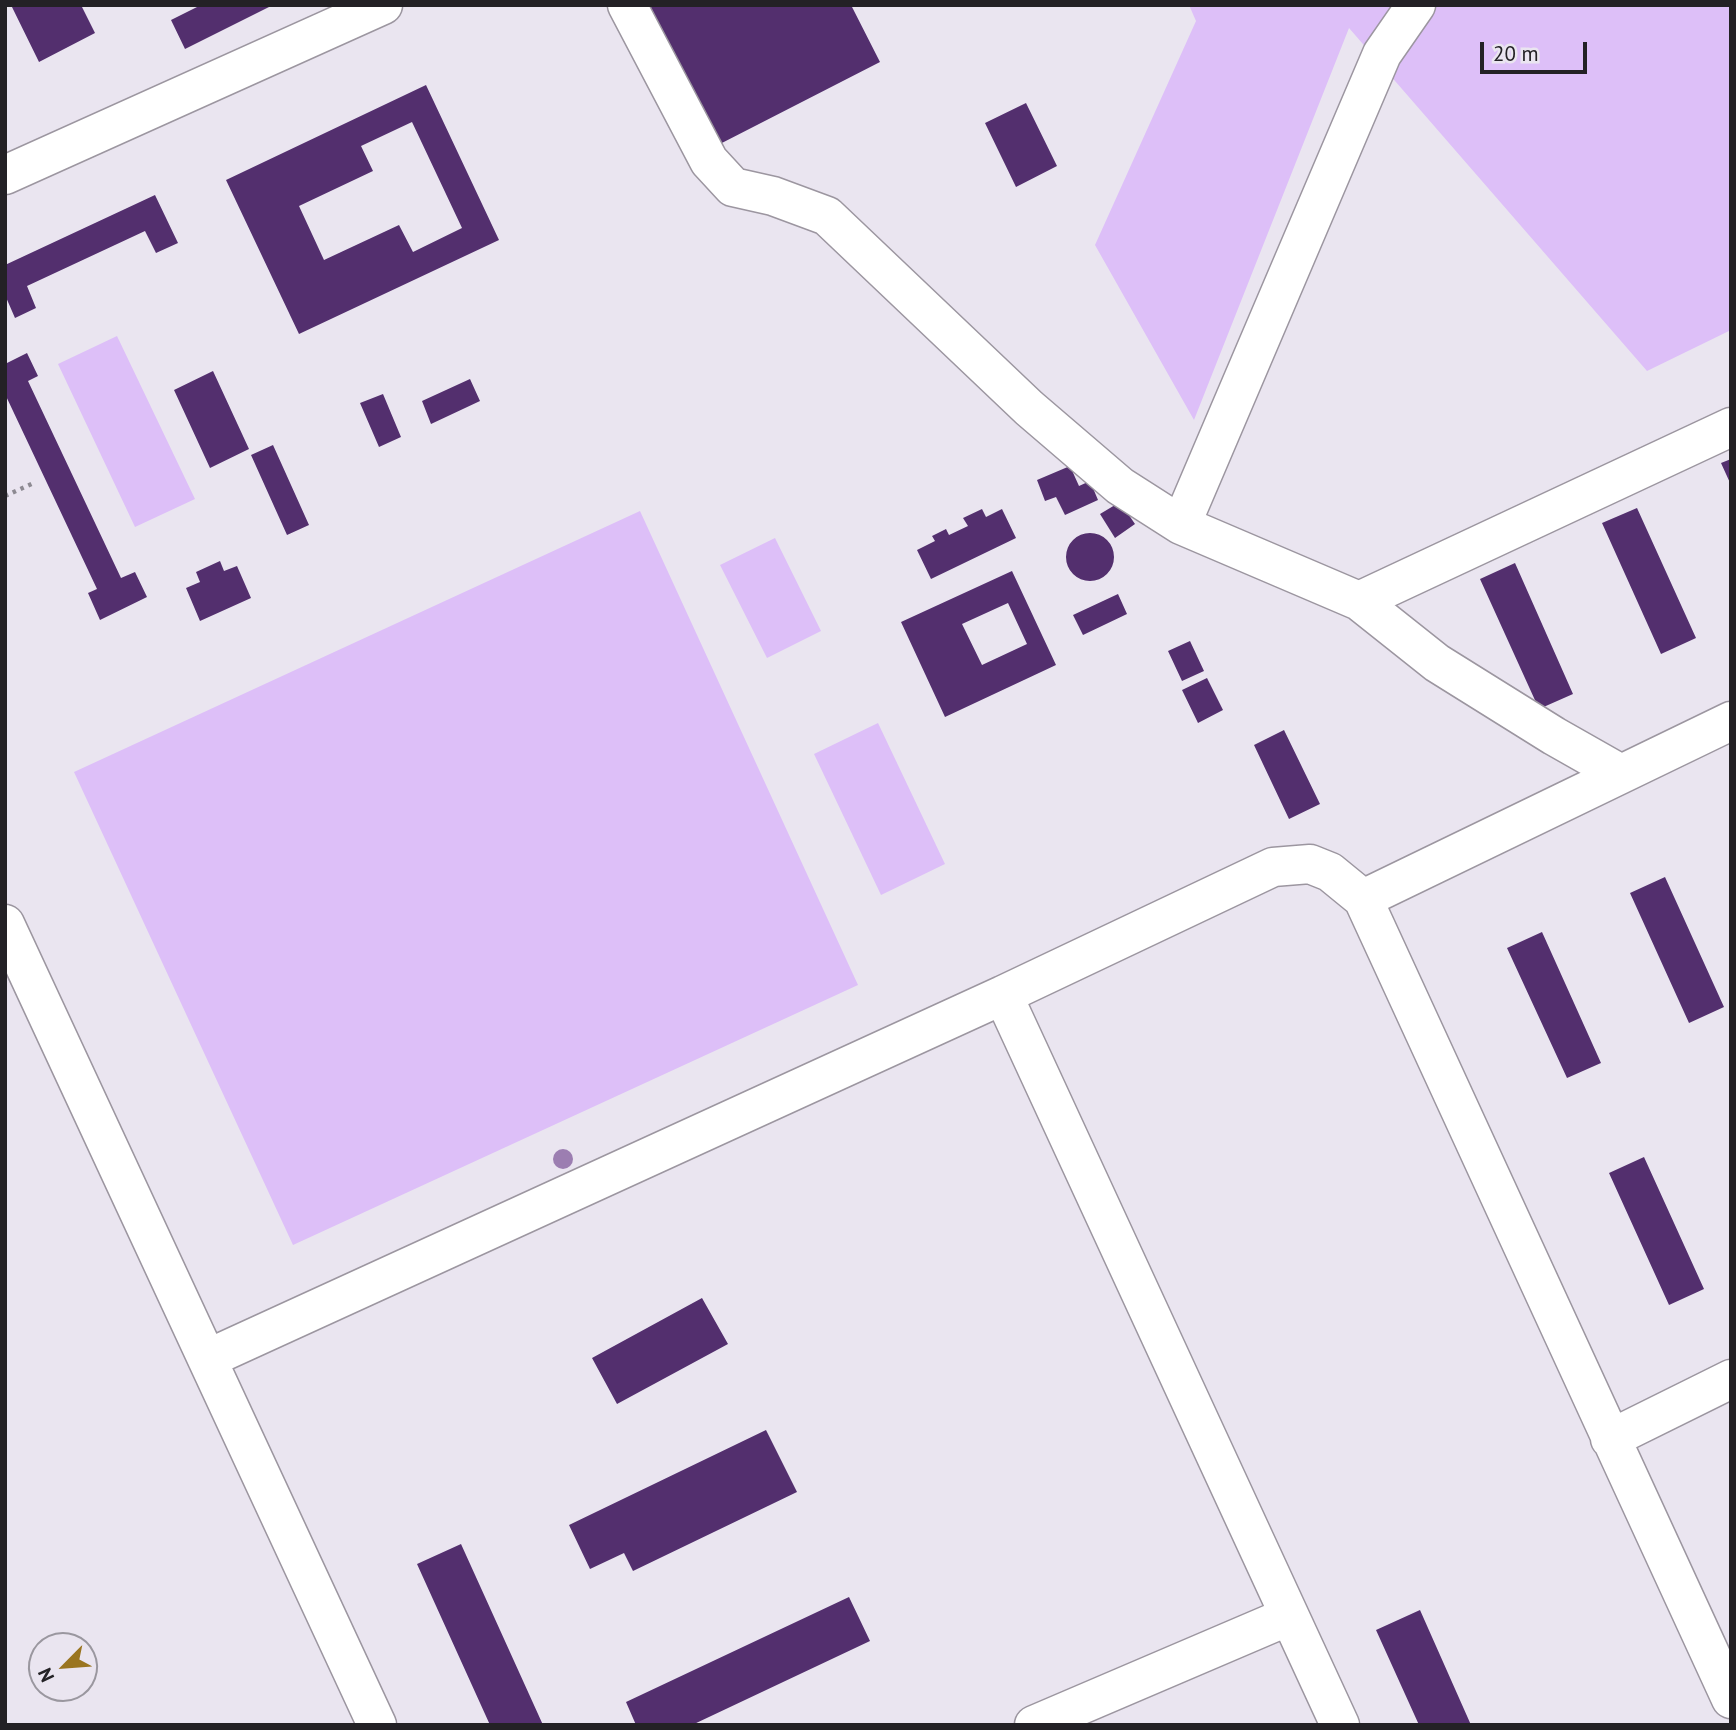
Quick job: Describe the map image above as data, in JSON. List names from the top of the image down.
{
  "scale_bar": "20 m",
  "north": "bottom left"
}
